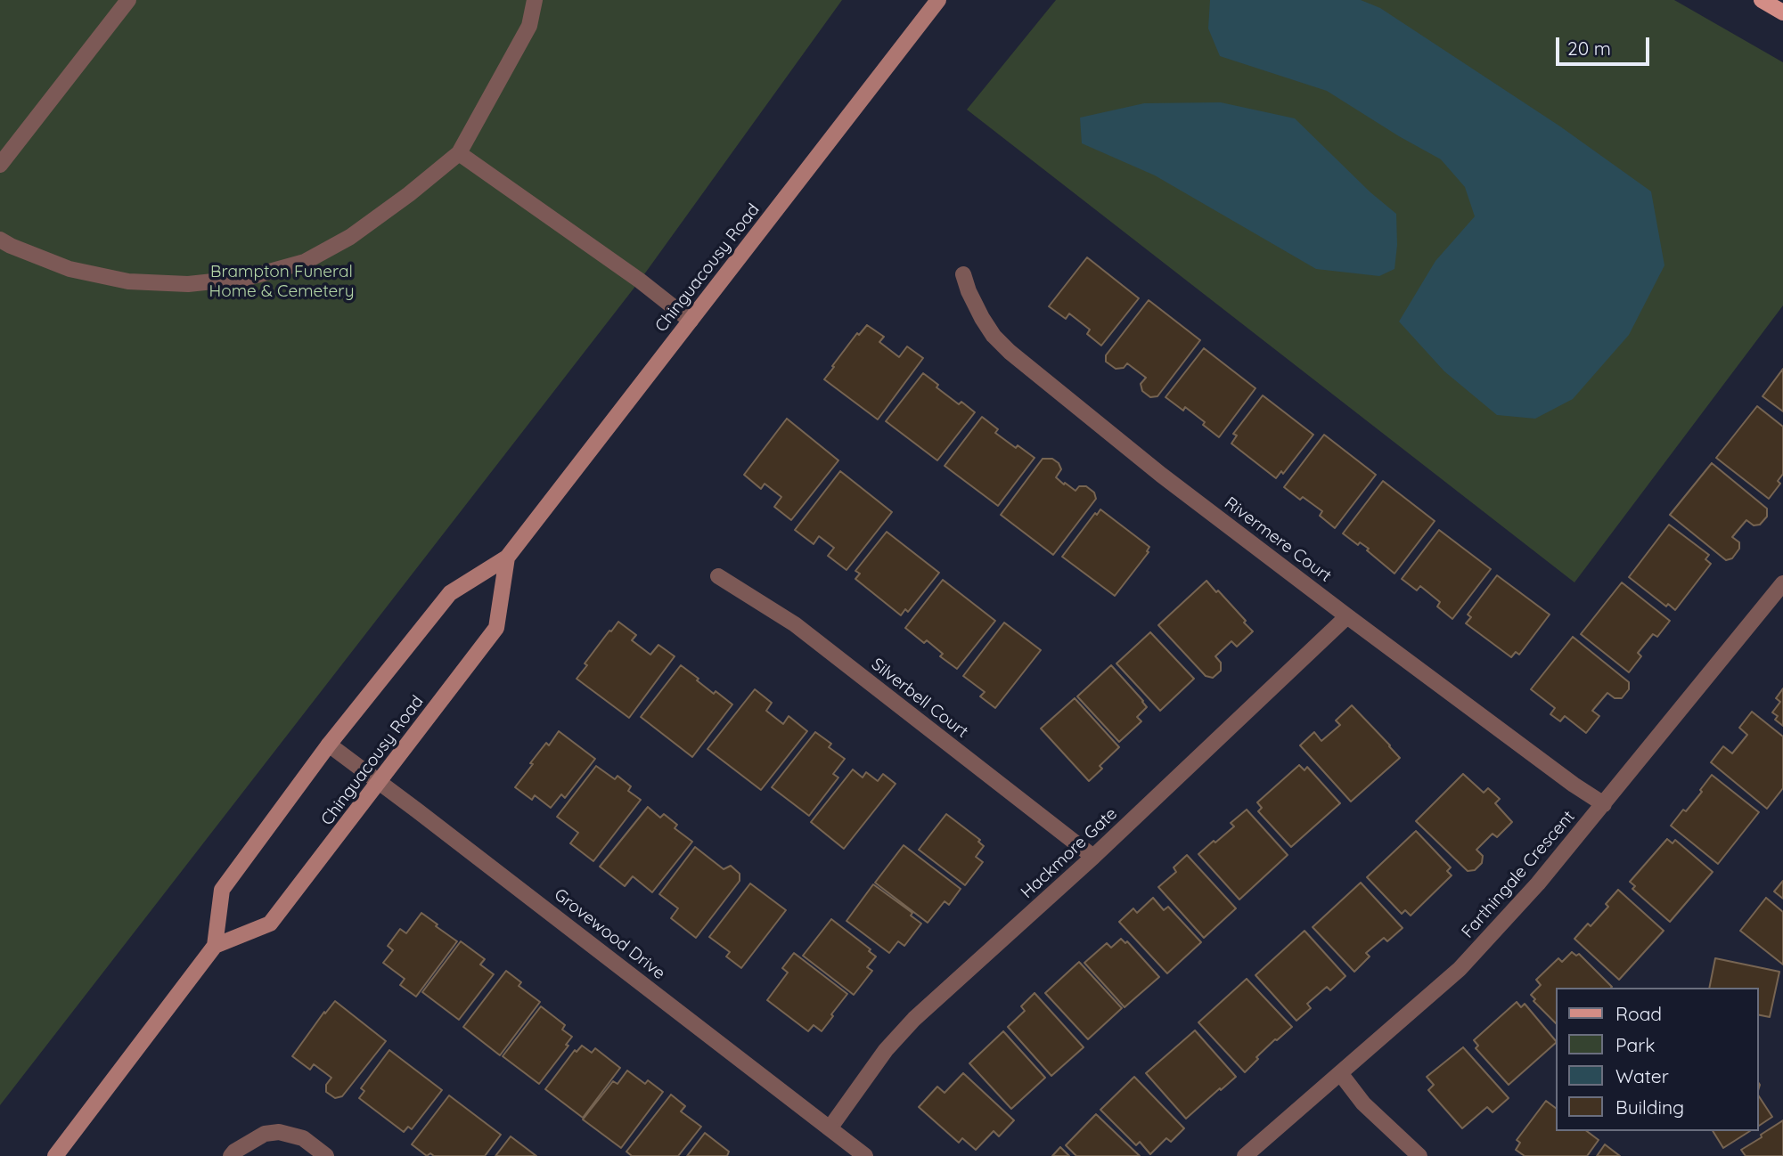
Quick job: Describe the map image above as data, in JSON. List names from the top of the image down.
{
  "streets": {
    "main road": ["Chinguacousy Road"],
    "street": [
      "Rivermere Court",
      "Silverbell Court",
      "Hackmore Gate",
      "Farthingale Crescent",
      "Grovewood Drive"
    ]
  },
  "crossings": [
    ["Chinguacousy Road", "Grovewood Drive"],
    ["Rivermere Court", "Hackmore Gate"],
    ["Rivermere Court", "Farthingale Crescent"],
    ["Silverbell Court", "Hackmore Gate"],
    ["Hackmore Gate", "Grovewood Drive"]
  ],
  "parks": ["Brampton Funeral Home & Cemetery"],
  "legend": [
    "Road",
    "Park",
    "Water",
    "Building"
  ],
  "scale_bar": "20 m"
}
